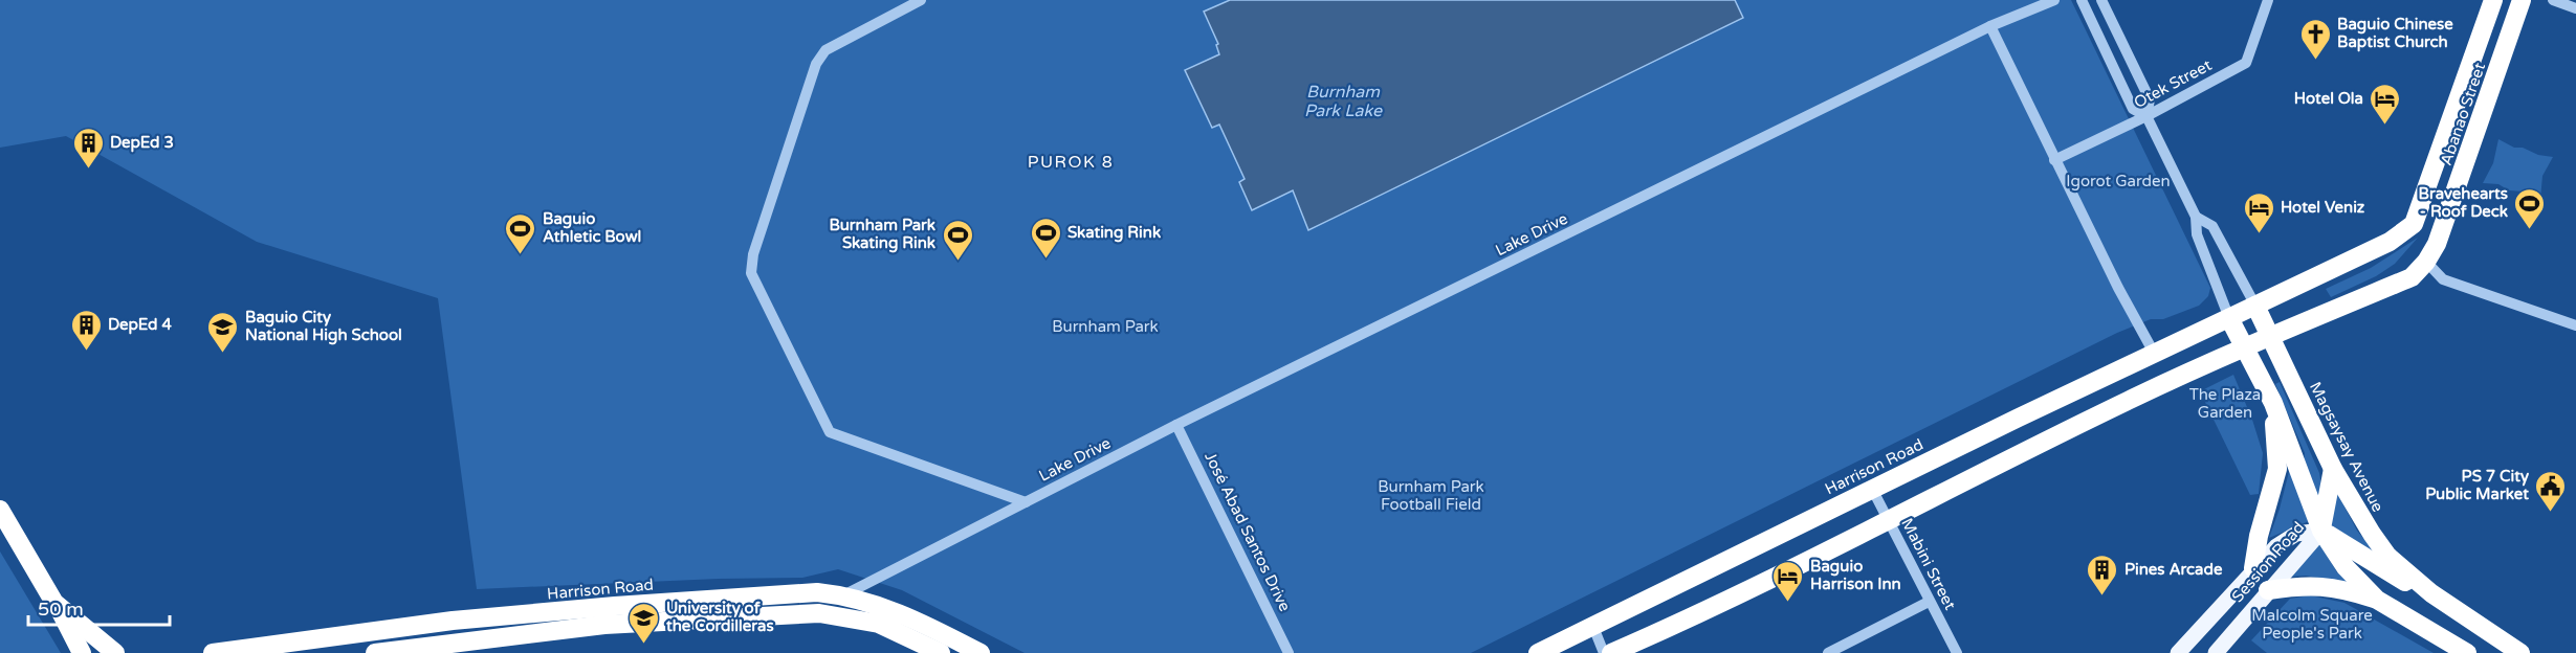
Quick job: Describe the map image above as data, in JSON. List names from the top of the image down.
{
  "streets": {
    "highway": ["Abanao Street", "Magsaysay Avenue", "Harrison Road"],
    "main road": ["Session Road"],
    "street": [
      "Otek Street",
      "Lake Drive",
      "José Abad Santos Drive",
      "Mabini Street"
    ]
  },
  "crossings": [
    ["Abanao Street", "Magsaysay Avenue"],
    ["Abanao Street", "Harrison Road"],
    ["Lake Drive", "Harrison Road"],
    ["Lake Drive", "José Abad Santos Drive"],
    ["Harrison Road", "Mabini Street"]
  ],
  "districts": ["PUROK 8"],
  "water": ["Burnham Park Lake"],
  "parks": [
    "Igorot Garden",
    "Burnham Park",
    "The Plaza Garden",
    "Burnham Park Football Field",
    "Malcolm Square People's Park"
  ],
  "places": {
    "church": ["Baguio Chinese Baptist Church"],
    "hotel": ["Hotel Ola", "Hotel Veniz", "Baguio Harrison Inn"],
    "building": ["DepEd 3", "DepEd 4", "Pines Arcade"],
    "sports": [
      "Bravehearts - Roof Deck",
      "Baguio Athletic Bowl",
      "Skating Rink",
      "Burnham Park Skating Rink"
    ],
    "school or university": ["Baguio City National High School", "University of the Cordilleras"],
    "public building": ["PS 7 City Public Market"]
  },
  "scale_bar": "50 m"
}
